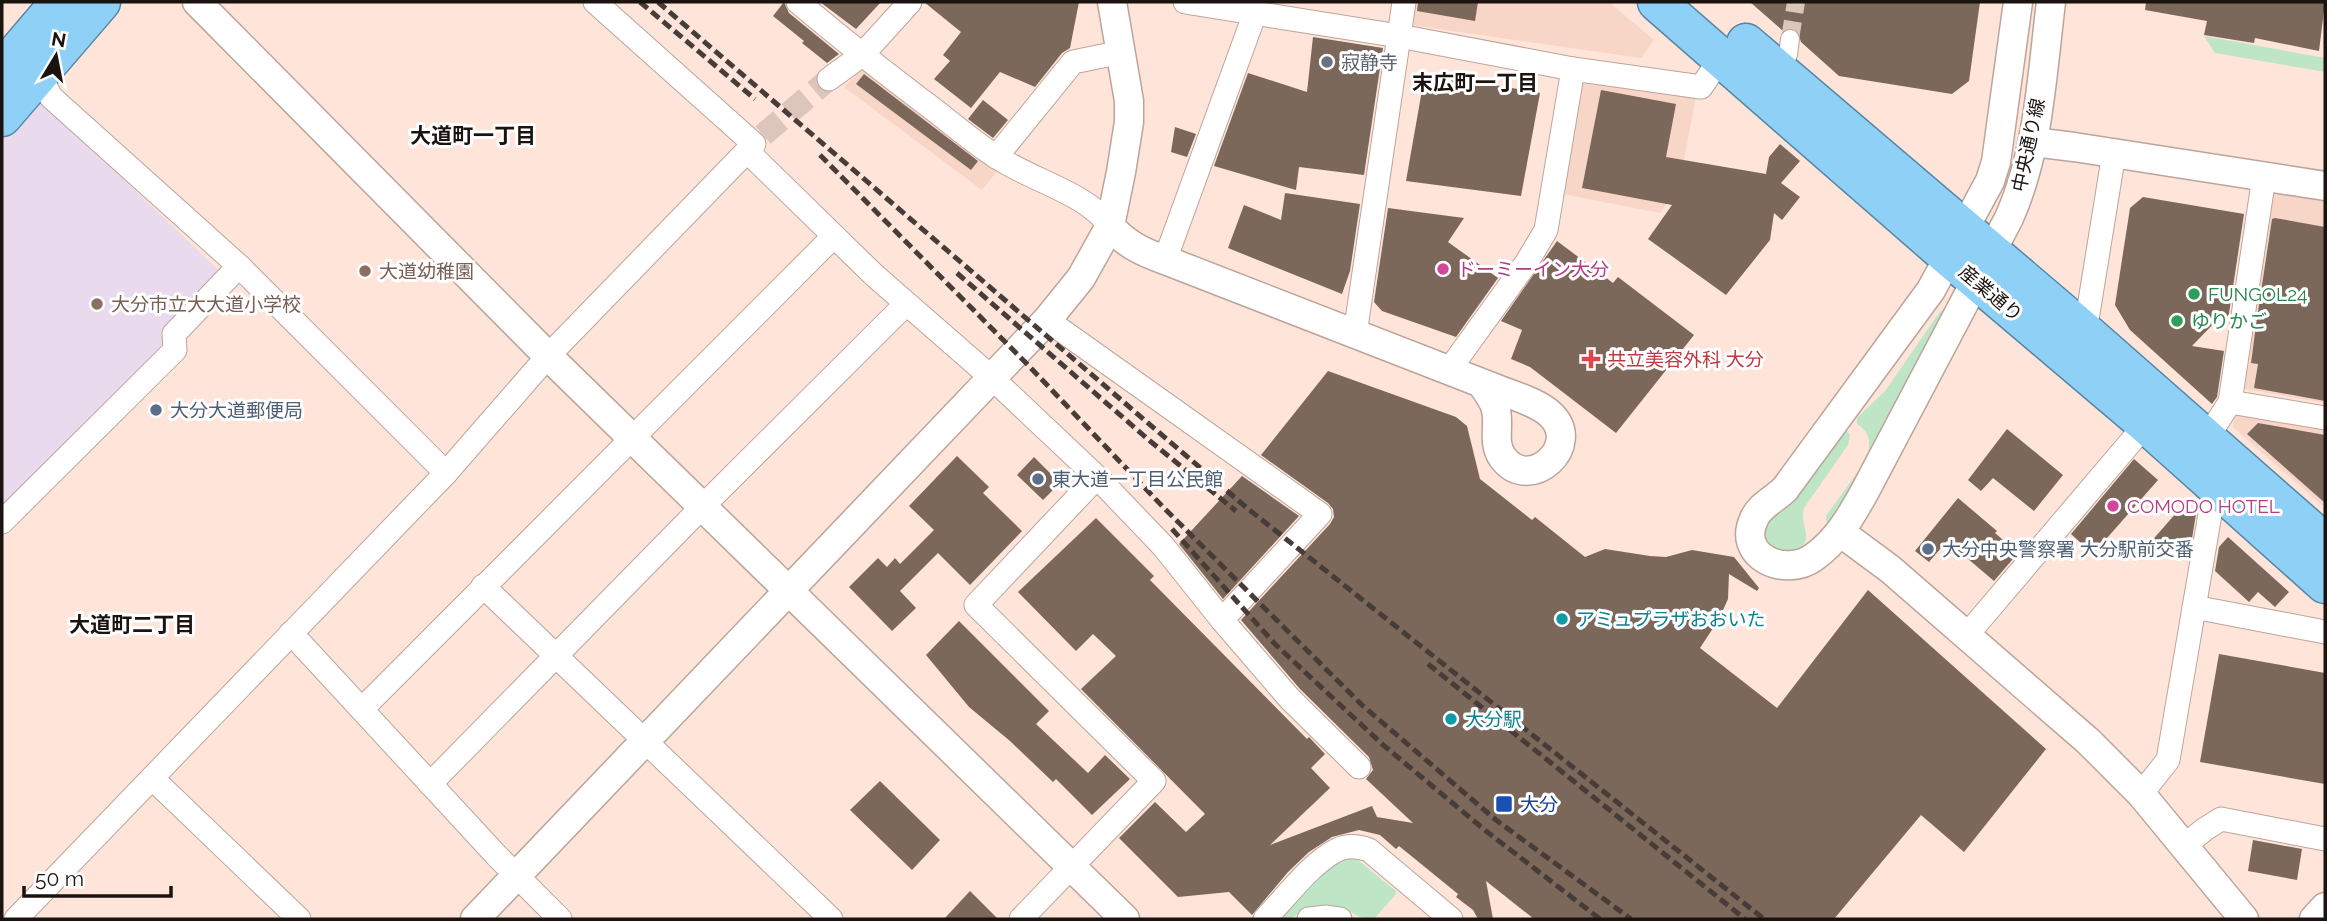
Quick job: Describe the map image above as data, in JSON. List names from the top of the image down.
{
  "streets": {
    "highway": ["産業通り"],
    "street": ["中央通り線"]
  },
  "crossings": [
    ["中央通り線", "産業通り"]
  ],
  "districts": ["末広町一丁目", "大道町一丁目", "大道町二丁目"],
  "places": {
    "other": [
      "寂静寺",
      "ドーミーイン大分",
      "大道幼稚園",
      "FUNGOL24",
      "大分市立大大道小学校",
      "ゆりかご",
      "大分大道郵便局",
      "東大道一丁目公民館",
      "COMODO HOTEL",
      "大分中央警察署 大分駅前交番",
      "アミュプラザおおいた",
      "大分駅"
    ],
    "health": ["共立美容外科 大分"],
    "transit": ["大分"]
  },
  "scale_bar": "50 m",
  "north": "top"
}
